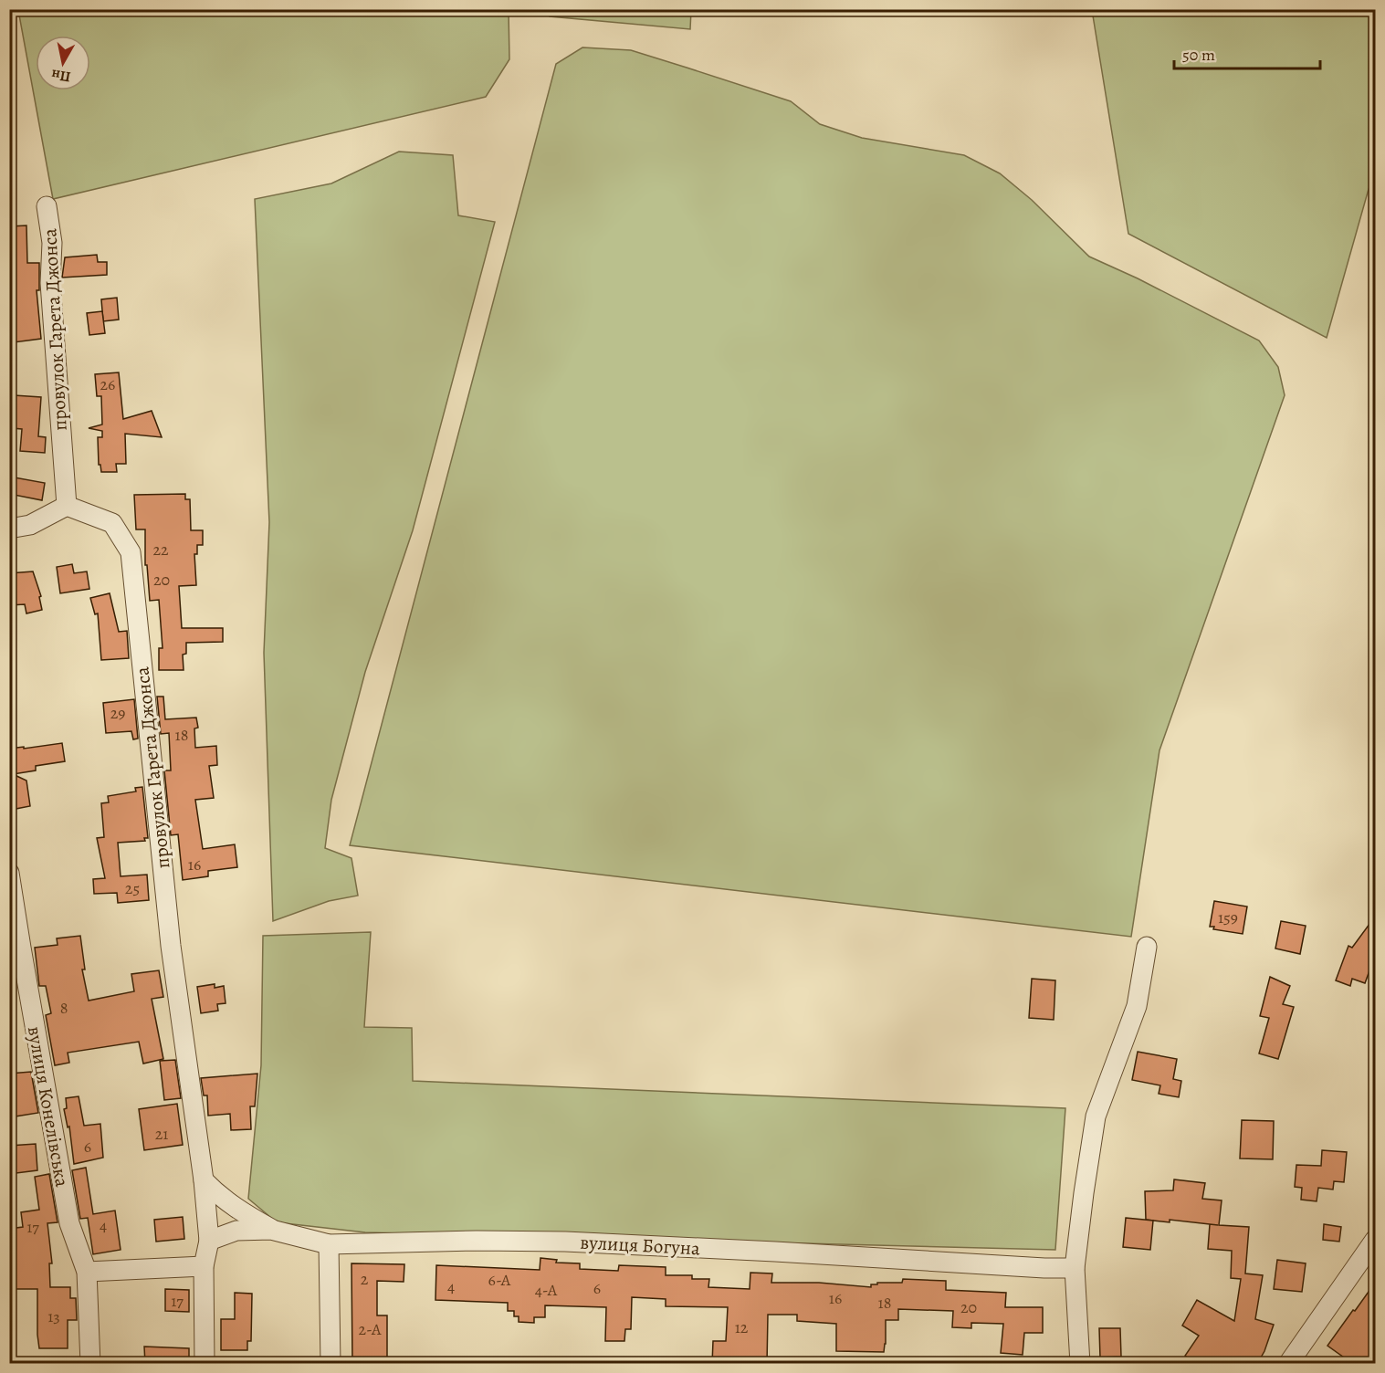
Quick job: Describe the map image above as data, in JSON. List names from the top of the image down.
{
  "streets": {
    "street": ["провулок Гарета Джонса", "вулиця Конелівська", "вулиця Богуна"]
  },
  "crossings": [
    ["провулок Гарета Джонса", "вулиця Богуна"]
  ],
  "house_numbers": [
    "26",
    "22",
    "20",
    "29",
    "18",
    "16",
    "25",
    "159",
    "8",
    "21",
    "6",
    "4",
    "17",
    "2",
    "6-А",
    "4",
    "6",
    "4-А",
    "16",
    "17",
    "18",
    "20",
    "13",
    "12",
    "2-А"
  ],
  "scale_bar": "50 m",
  "north": "bottom"
}
